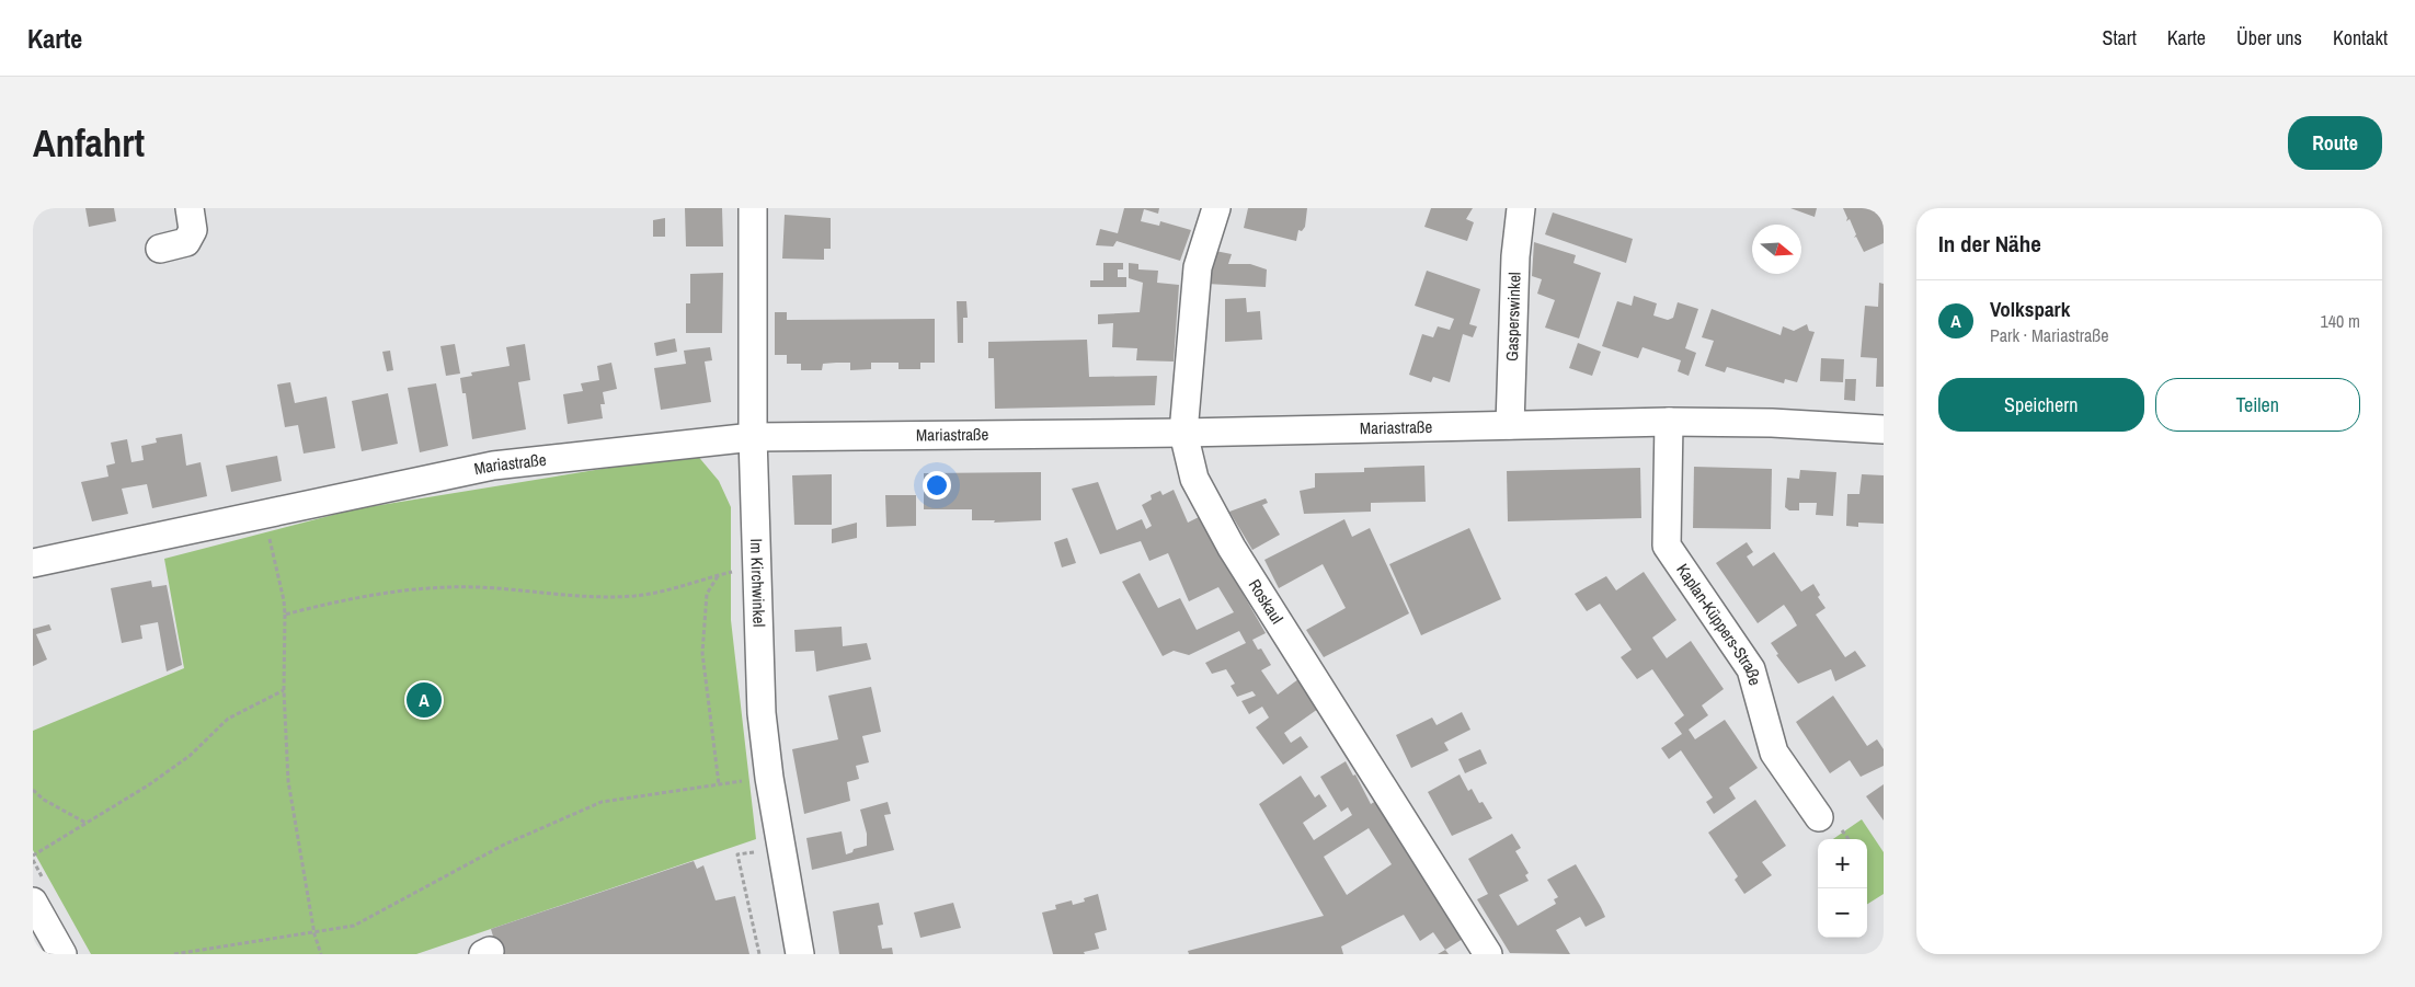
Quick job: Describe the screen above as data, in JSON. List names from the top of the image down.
{
  "streets": {
    "street": [
      "Gasperswinkel",
      "Mariastraße",
      "Im Kirchwinkel",
      "Roskaul",
      "Kaplan-Küppers-Straße"
    ]
  },
  "crossings": [
    ["Gasperswinkel", "Mariastraße"],
    ["Mariastraße", "Im Kirchwinkel"],
    ["Mariastraße", "Roskaul"],
    ["Mariastraße", "Kaplan-Küppers-Straße"]
  ],
  "north": "right",
  "page": {
    "header": "Karte",
    "nav": [
      "Start",
      "Karte",
      "Über uns",
      "Kontakt"
    ],
    "buttons": [
      "Route",
      ["Speichern", "Teilen"]
    ],
    "title": "Anfahrt",
    "heading": "In der Nähe",
    "list": [
      {
        "mark": "A",
        "name": "Volkspark",
        "note": "Park · Mariastraße",
        "value": "140 m"
      }
    ],
    "pins": "A",
    "map_buttons": ["+", "−"]
  }
}
